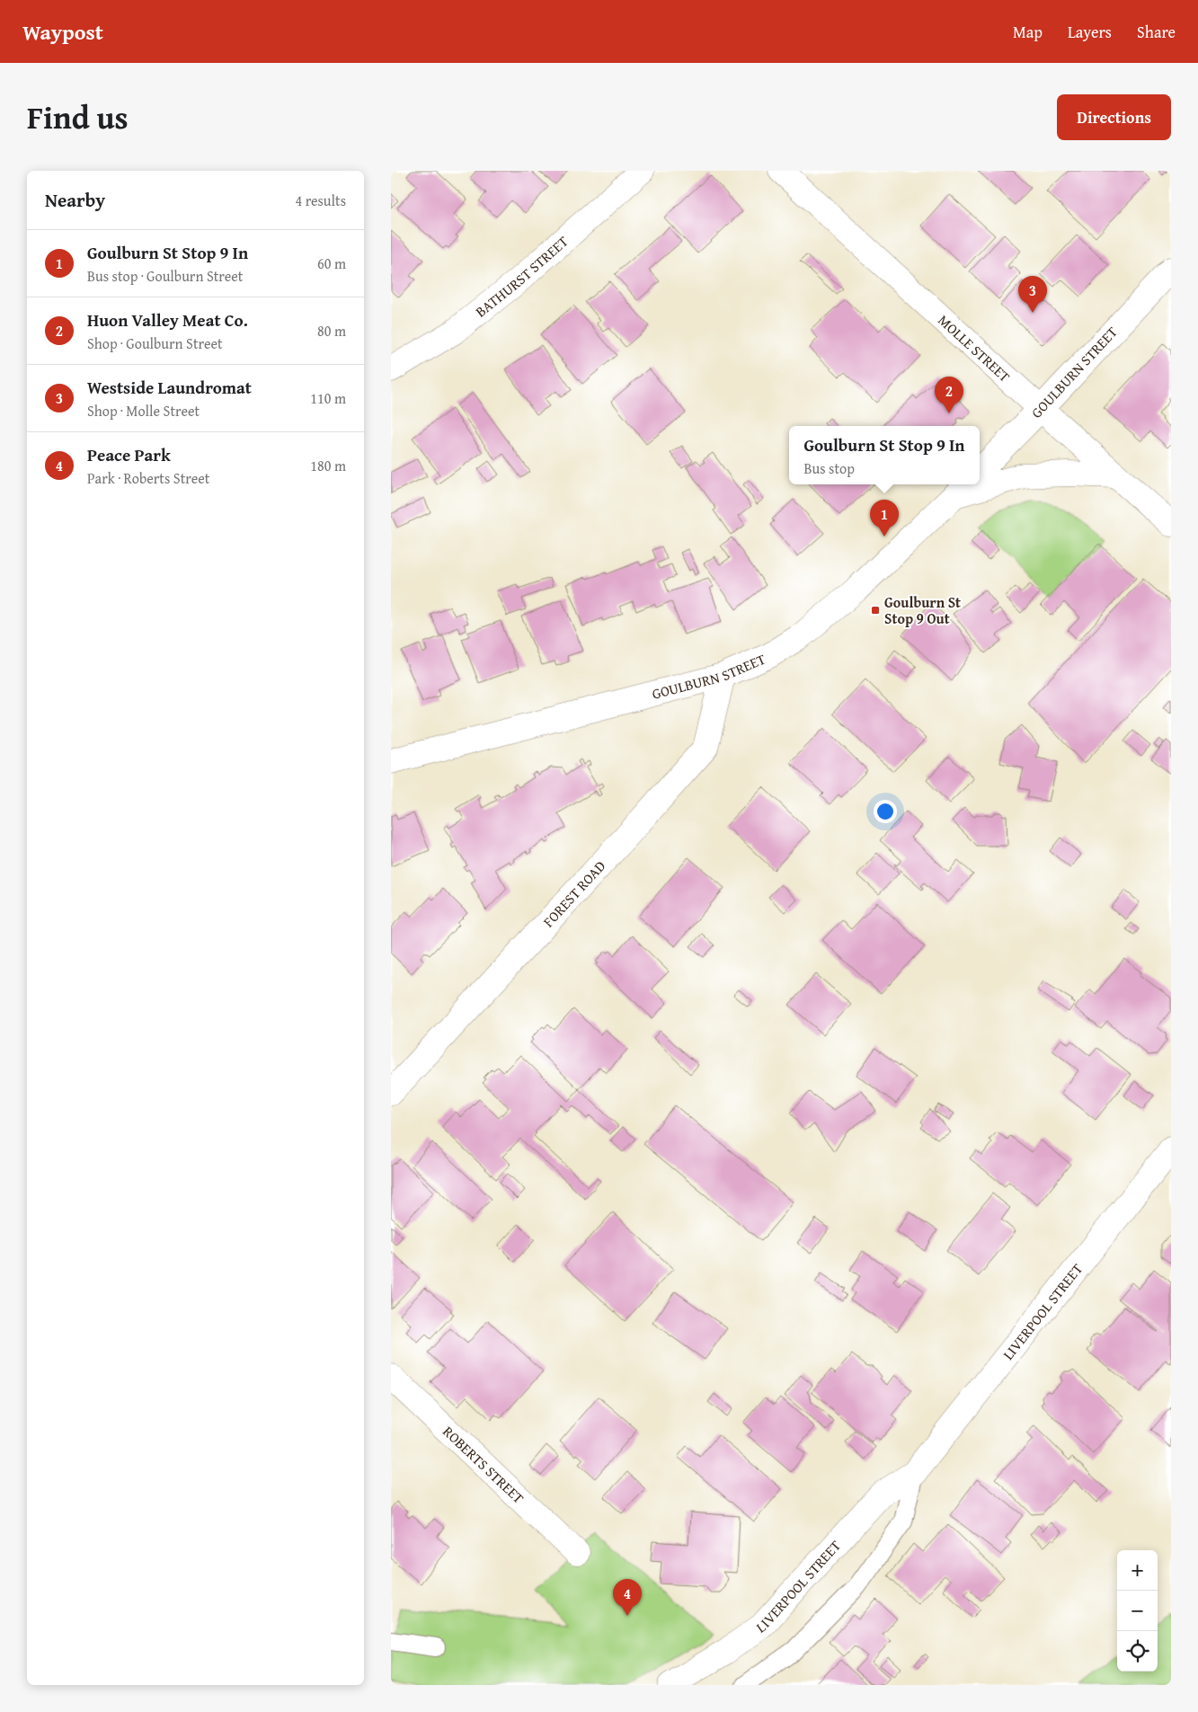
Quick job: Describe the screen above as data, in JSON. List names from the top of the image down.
{
  "streets": {
    "street": [
      "BATHURST STREET",
      "MOLLE STREET",
      "GOULBURN STREET",
      "FOREST ROAD",
      "LIVERPOOL STREET",
      "ROBERTS STREET"
    ]
  },
  "crossings": [
    ["MOLLE STREET", "GOULBURN STREET"],
    ["GOULBURN STREET", "FOREST ROAD"]
  ],
  "places": {
    "transit": ["Goulburn St Stop 9 Out"]
  },
  "page": {
    "header": "Waypost",
    "nav": ["Map", "Layers", "Share"],
    "title": "Find us",
    "buttons": "Directions",
    "heading": ["Nearby", "4 results"],
    "list": [
      {
        "mark": "1",
        "name": "Goulburn St Stop 9 In",
        "note": "Bus stop · Goulburn Street",
        "value": "60 m"
      },
      {
        "mark": "2",
        "name": "Huon Valley Meat Co.",
        "note": "Shop · Goulburn Street",
        "value": "80 m"
      },
      {
        "mark": "3",
        "name": "Westside Laundromat",
        "note": "Shop · Molle Street",
        "value": "110 m"
      },
      {
        "mark": "4",
        "name": "Peace Park",
        "note": "Park · Roberts Street",
        "value": "180 m"
      }
    ],
    "pins": [
      "3",
      "2",
      "1",
      "4"
    ],
    "popup": ["Goulburn St Stop 9 In", "Bus stop"],
    "map_buttons": ["+", "−"]
  }
}
